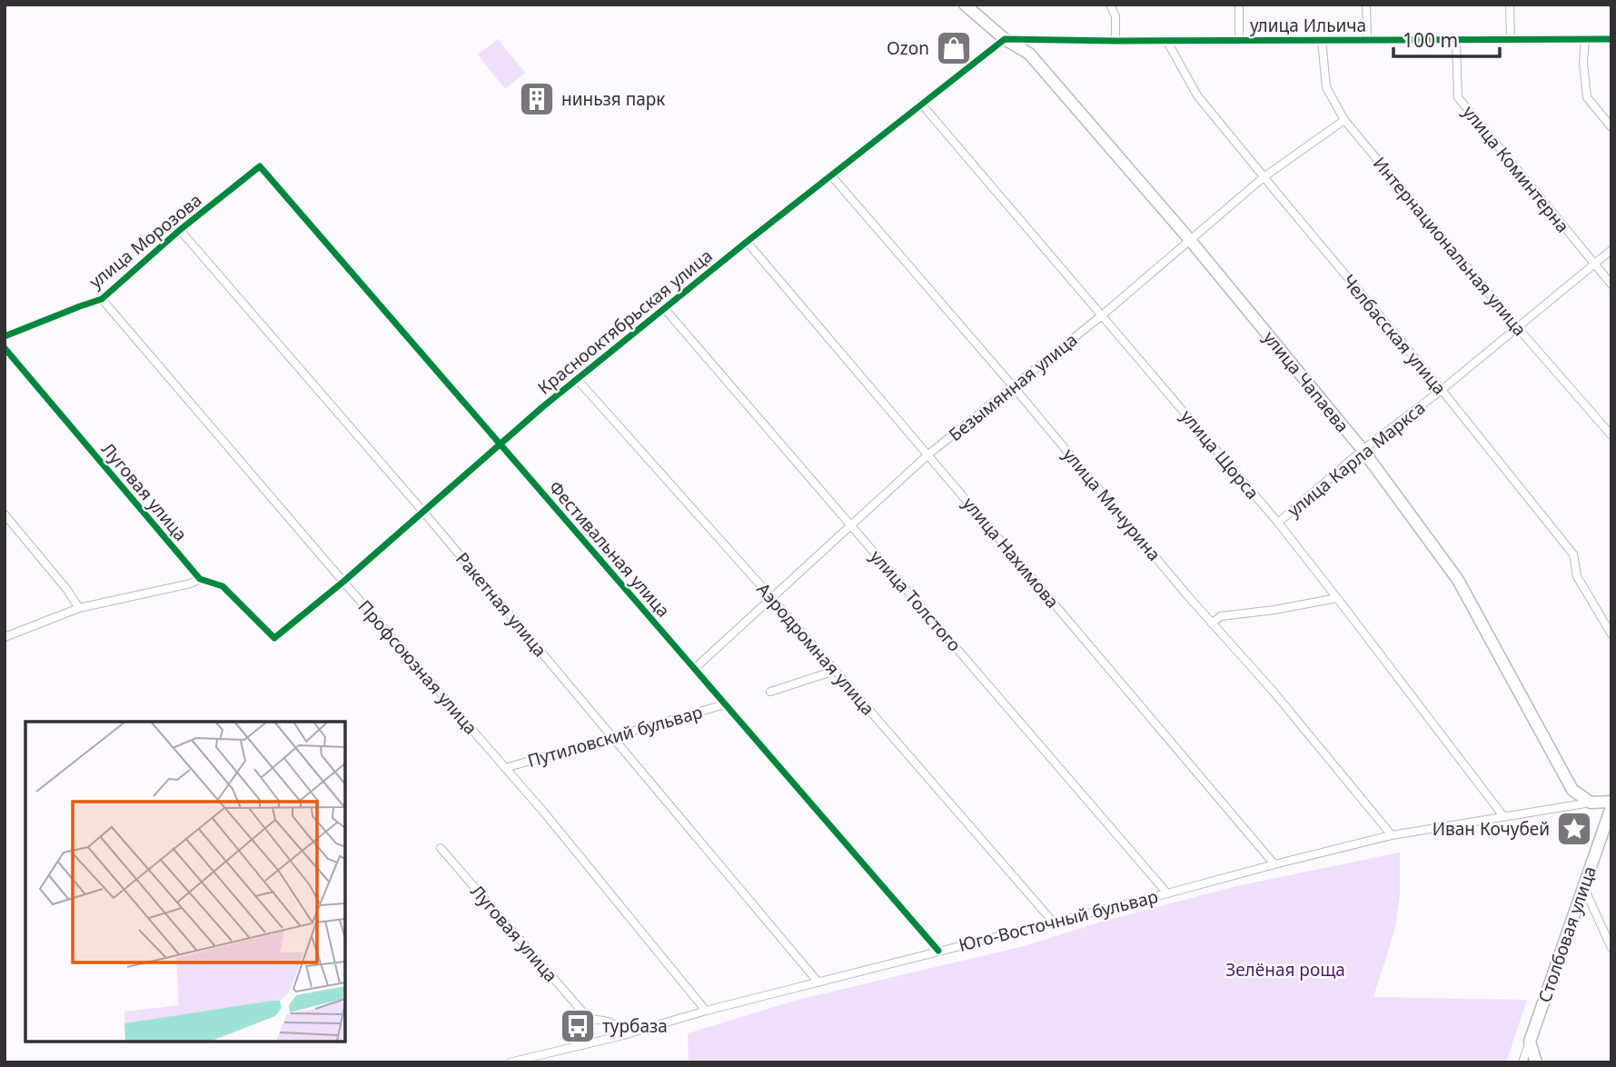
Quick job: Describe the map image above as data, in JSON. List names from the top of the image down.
{
  "streets": {
    "main road": ["улица Чапаева", "Юго-Восточный бульвар", "Столбовая улица"],
    "street": [
      "улица Ильича",
      "улица Коминтерна",
      "улица Морозова",
      "Интернациональная улица",
      "Краснооктябрьская улица",
      "Челбасская улица",
      "Безымянная улица",
      "улица Щорса",
      "улица Карла Маркса",
      "Луговая улица",
      "улица Мичурина",
      "Фестивальная улица",
      "улица Нахимова",
      "улица Толстого",
      "Ракетная улица",
      "Аэродромная улица",
      "Профсоюзная улица",
      "Путиловский бульвар"
    ]
  },
  "crossings": [
    ["улица Ильича", "улица Коминтерна"],
    ["улица Ильича", "Интернациональная улица"],
    ["улица Ильича", "Краснооктябрьская улица"],
    ["улица Ильича", "Челбасская улица"],
    ["улица Ильича", "улица Чапаева"],
    ["улица Коминтерна", "улица Карла Маркса"],
    ["улица Морозова", "Фестивальная улица"],
    ["улица Морозова", "Ракетная улица"],
    ["улица Морозова", "Профсоюзная улица"],
    ["Интернациональная улица", "Безымянная улица"],
    ["Интернациональная улица", "улица Карла Маркса"],
    ["Краснооктябрьская улица", "улица Чапаева"],
    ["Краснооктябрьская улица", "улица Щорса"],
    ["Краснооктябрьская улица", "Луговая улица"],
    ["Краснооктябрьская улица", "улица Мичурина"],
    ["Краснооктябрьская улица", "Фестивальная улица"],
    ["Краснооктябрьская улица", "улица Нахимова"],
    ["Краснооктябрьская улица", "улица Толстого"],
    ["Краснооктябрьская улица", "Ракетная улица"],
    ["Краснооктябрьская улица", "Аэродромная улица"],
    ["Краснооктябрьская улица", "Профсоюзная улица"],
    ["Челбасская улица", "Безымянная улица"],
    ["Челбасская улица", "улица Карла Маркса"],
    ["улица Чапаева", "Безымянная улица"],
    ["улица Чапаева", "улица Карла Маркса"],
    ["улица Чапаева", "Юго-Восточный бульвар"],
    ["Безымянная улица", "улица Щорса"],
    ["Безымянная улица", "улица Мичурина"],
    ["Безымянная улица", "Фестивальная улица"],
    ["Безымянная улица", "улица Нахимова"],
    ["Безымянная улица", "улица Толстого"],
    ["Безымянная улица", "Аэродромная улица"],
    ["улица Щорса", "улица Карла Маркса"],
    ["улица Щорса", "Юго-Восточный бульвар"],
    ["улица Мичурина", "Юго-Восточный бульвар"],
    ["Фестивальная улица", "Путиловский бульвар"],
    ["Фестивальная улица", "Юго-Восточный бульвар"],
    ["улица Нахимова", "Юго-Восточный бульвар"],
    ["улица Толстого", "Юго-Восточный бульвар"],
    ["Ракетная улица", "Путиловский бульвар"],
    ["Ракетная улица", "Юго-Восточный бульвар"],
    ["Аэродромная улица", "Юго-Восточный бульвар"],
    ["Профсоюзная улица", "Путиловский бульвар"],
    ["Профсоюзная улица", "Юго-Восточный бульвар"]
  ],
  "parks": ["Зелёная роща"],
  "places": {
    "shop": ["Ozon"],
    "building": ["ниньзя парк"],
    "place": ["Иван Кочубей"],
    "bus stop": ["турбаза"]
  },
  "scale_bar": "100 m"
}
